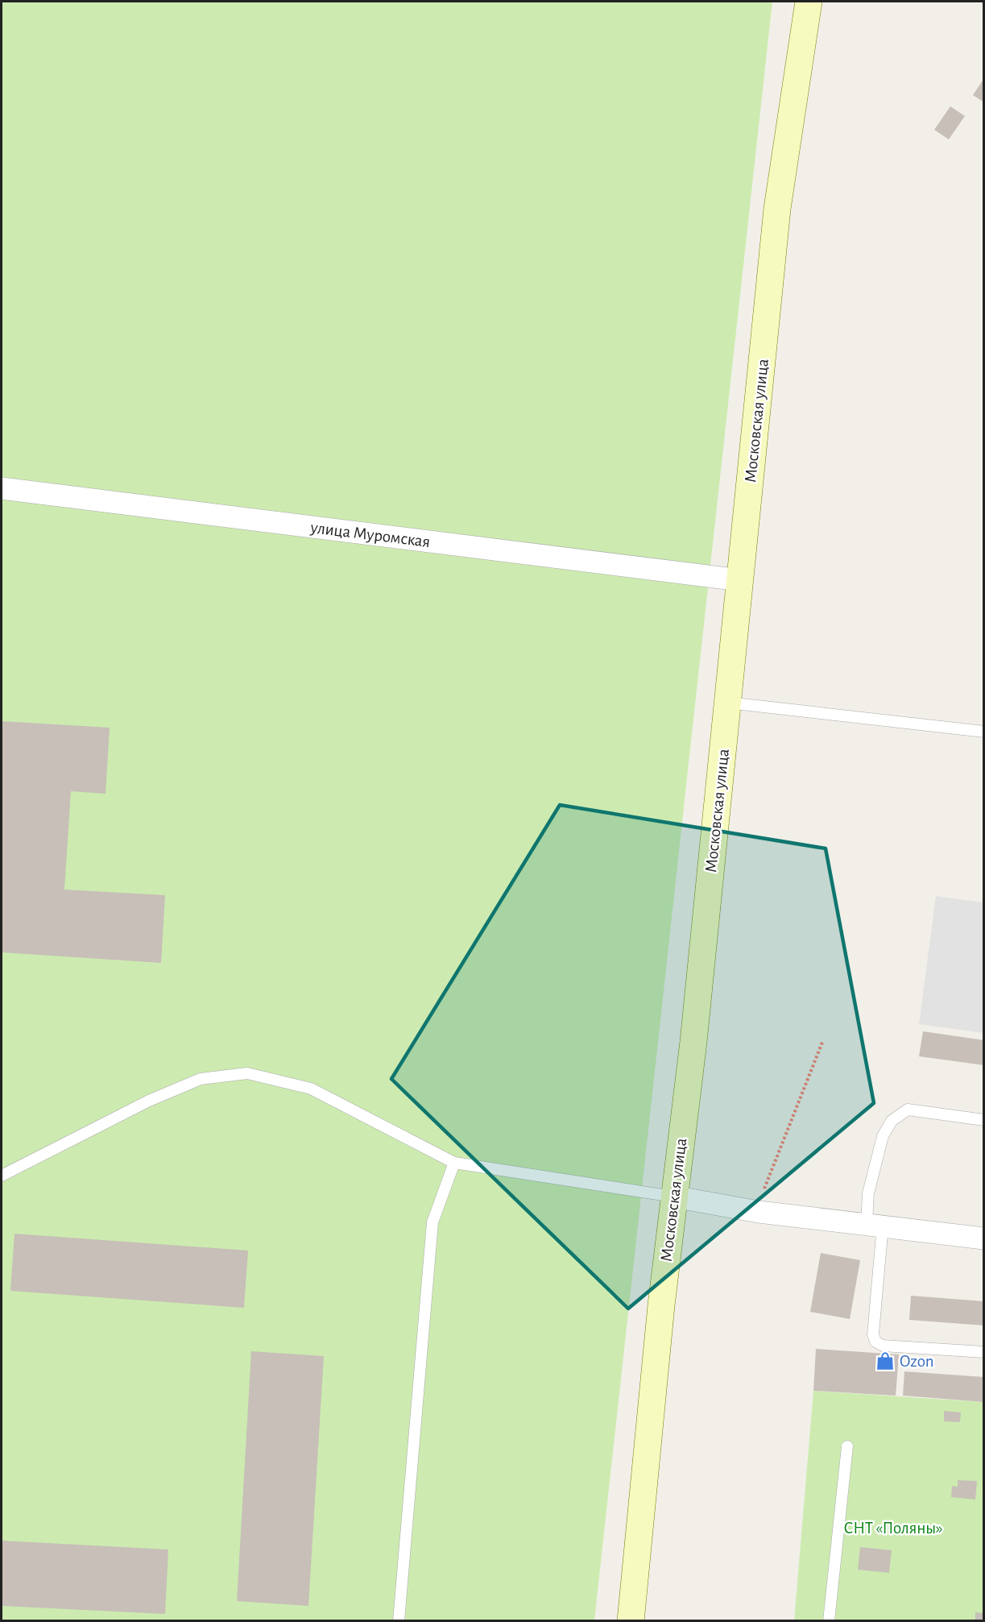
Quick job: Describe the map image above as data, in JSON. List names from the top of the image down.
{
  "streets": {
    "main road": ["Московская улица"],
    "street": ["улица Муромская"]
  },
  "crossings": [
    ["Московская улица", "улица Муромская"]
  ],
  "parks": ["СНТ «Поляны»"],
  "places": {
    "shop": ["Ozon"]
  }
}
